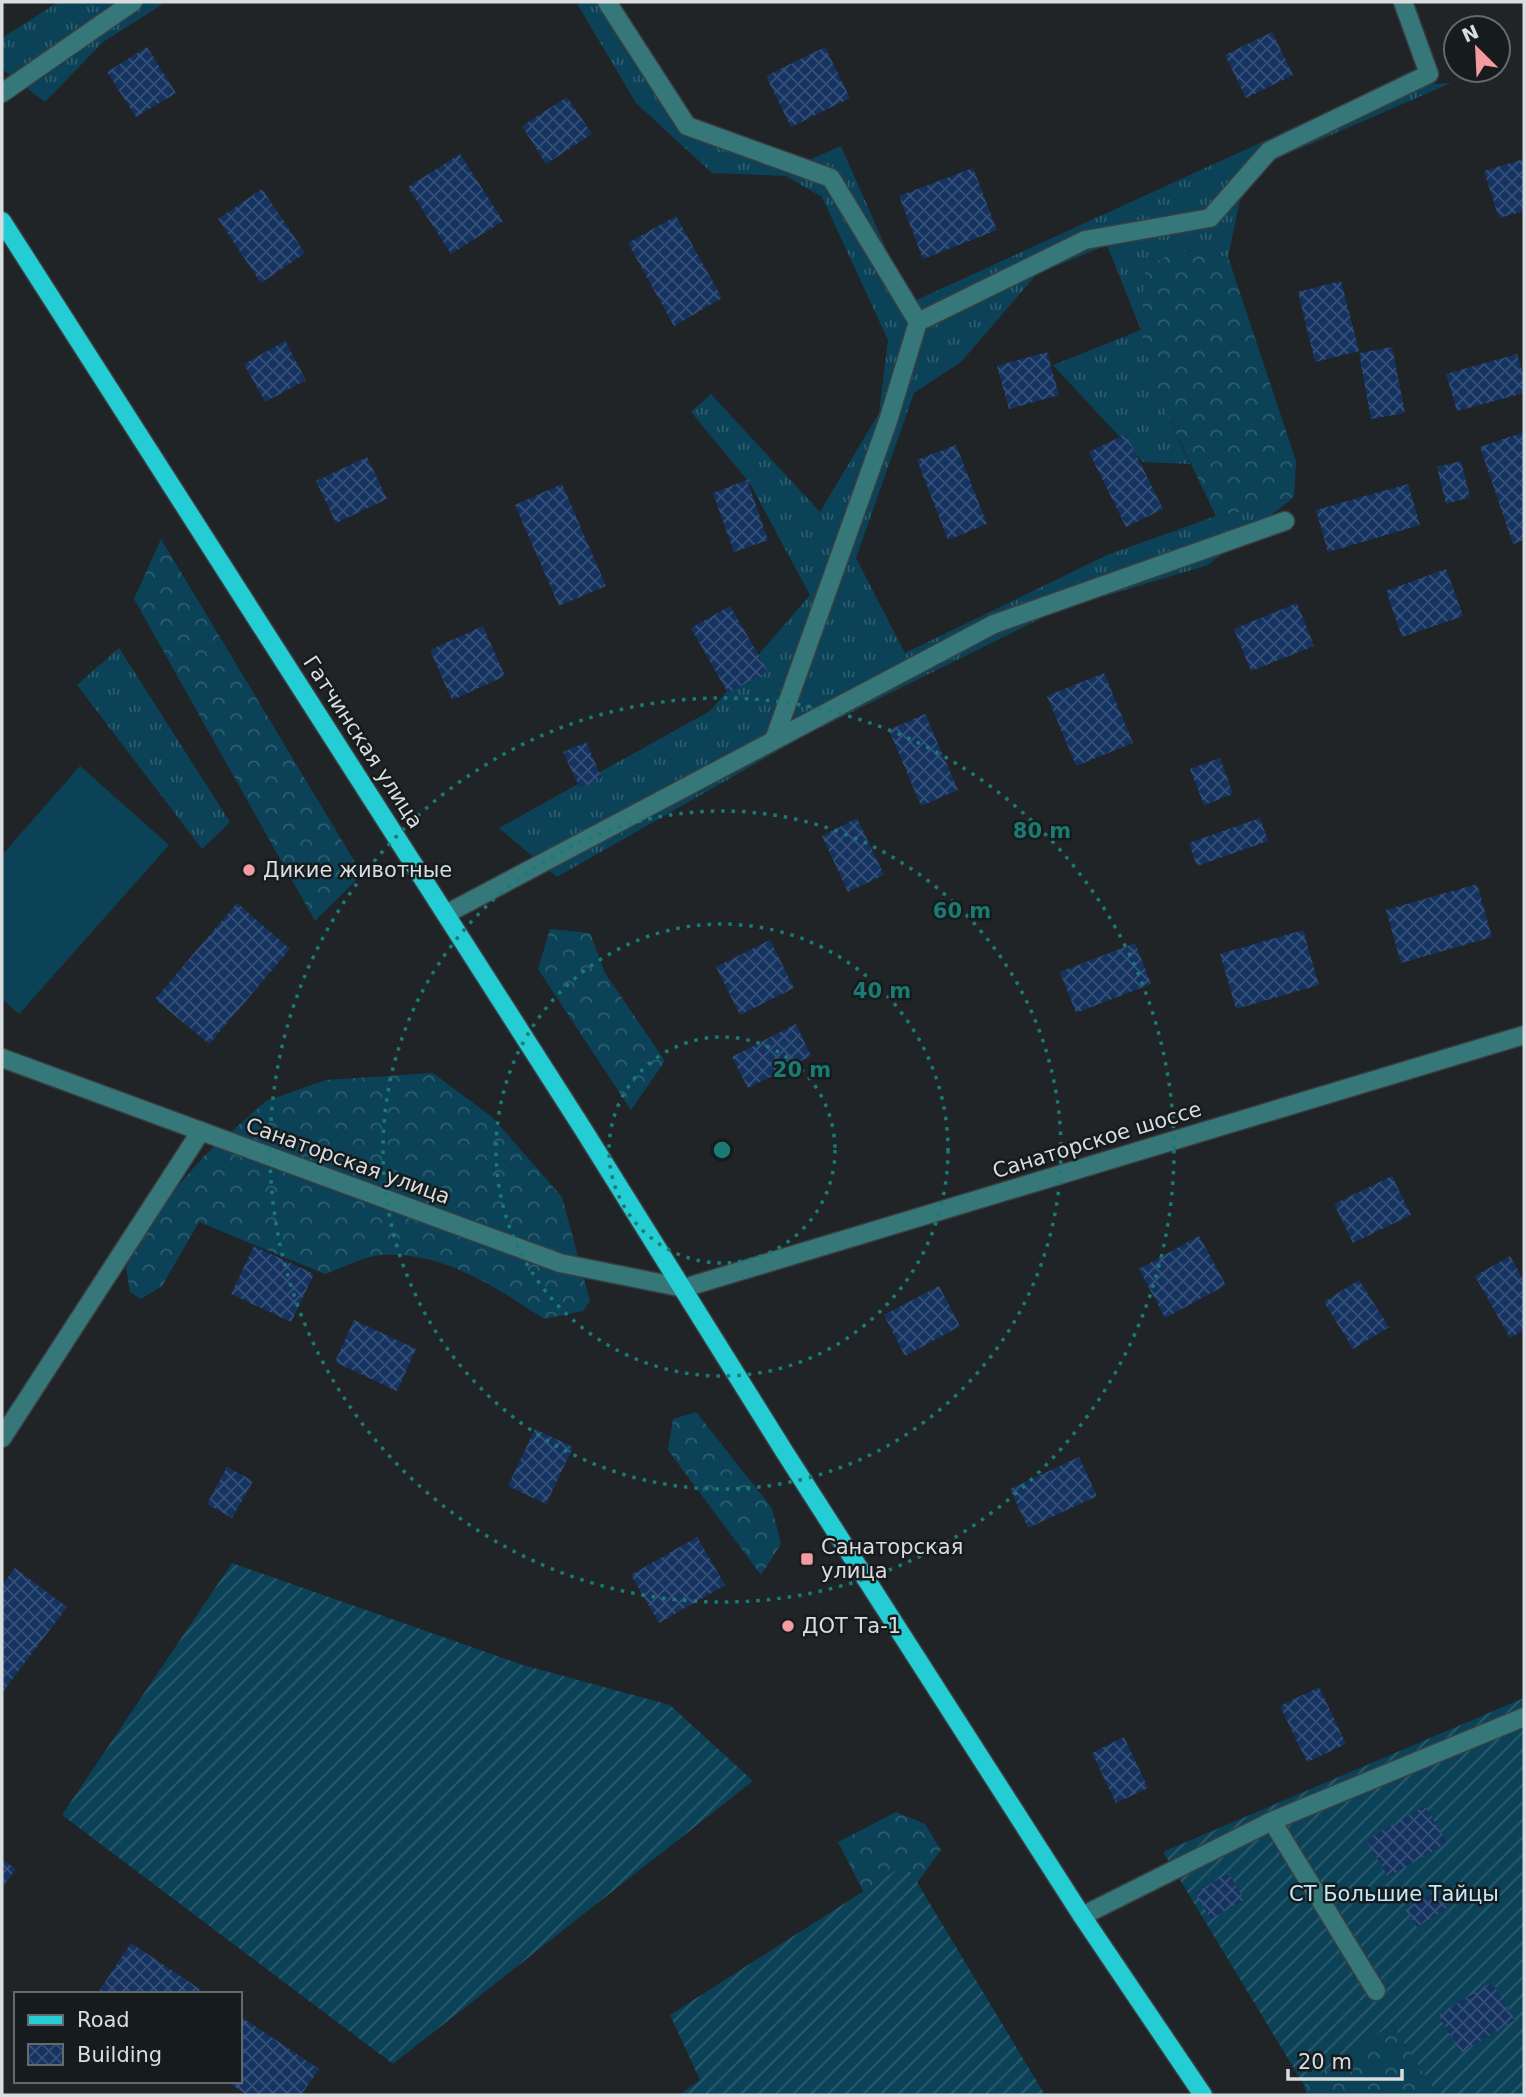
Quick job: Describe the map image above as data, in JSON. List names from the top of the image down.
{
  "streets": {
    "main road": ["Гатчинская улица"],
    "street": ["Санаторское шоссе", "Санаторская улица"]
  },
  "crossings": [
    ["Гатчинская улица", "Санаторское шоссе"],
    ["Гатчинская улица", "Санаторская улица"],
    ["Санаторское шоссе", "Санаторская улица"]
  ],
  "parks": ["СТ Большие Тайцы"],
  "places": {
    "other": ["Дикие животные", "ДОТ Та-1"],
    "transit": ["Санаторская улица"]
  },
  "legend": ["Road", "Building"],
  "scale_bar": "20 m",
  "north": "top left",
  "rings": [
    "80 m",
    "60 m",
    "40 m",
    "20 m"
  ]
}
